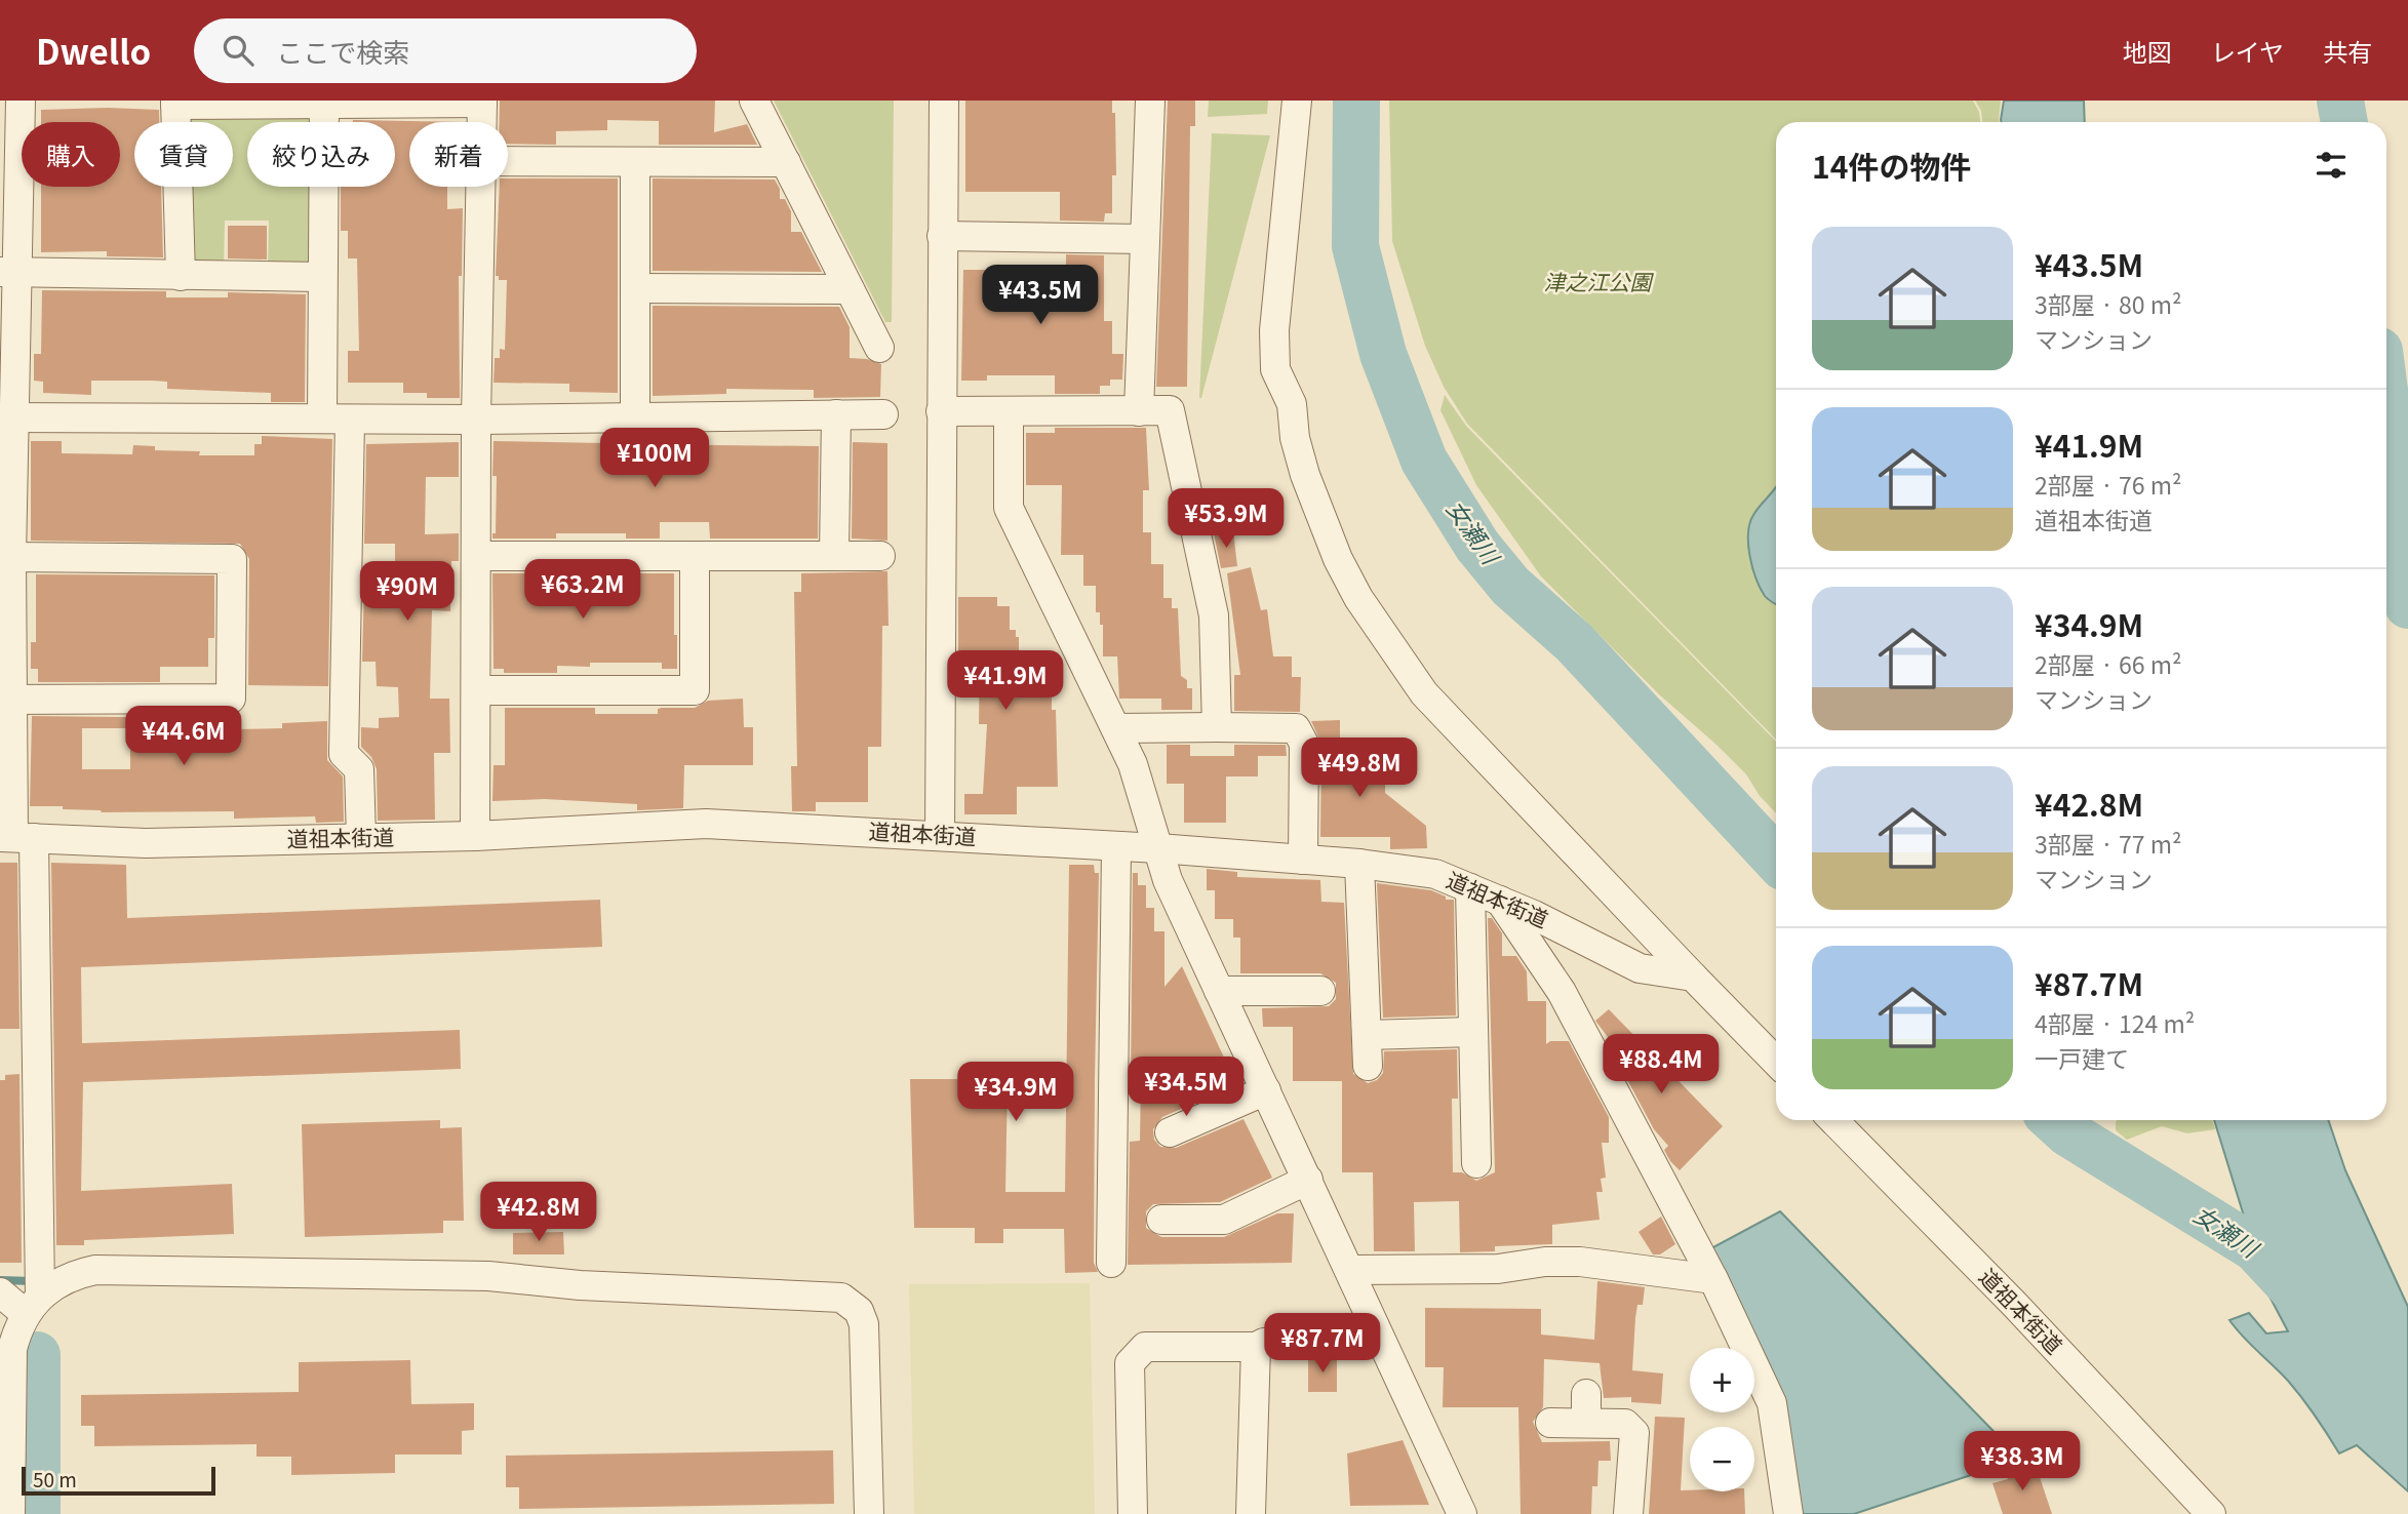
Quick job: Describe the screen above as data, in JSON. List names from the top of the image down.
{
  "streets": {
    "street": ["道祖本街道"]
  },
  "water": ["女瀬川"],
  "parks": ["津之江公園"],
  "scale_bar": "50 m",
  "page": {
    "header": "Dwello",
    "search": "ここで検索",
    "nav": ["地図", "レイヤ", "共有"],
    "chip": [
      "購入",
      "賃貸",
      "絞り込み",
      "新着"
    ],
    "heading": "14件の物件",
    "list": [
      {
        "name": "¥43.5M",
        "note": "3部屋 · 80 m² · マンション"
      },
      {
        "name": "¥41.9M",
        "note": "2部屋 · 76 m² · 道祖本街道"
      },
      {
        "name": "¥34.9M",
        "note": "2部屋 · 66 m² · マンション"
      },
      {
        "name": "¥42.8M",
        "note": "3部屋 · 77 m² · マンション"
      },
      {
        "name": "¥87.7M",
        "note": "4部屋 · 124 m² · 一戸建て"
      }
    ],
    "price": [
      "¥43.5M",
      "¥100M",
      "¥53.9M",
      "¥63.2M",
      "¥90M",
      "¥41.9M",
      "¥44.6M",
      "¥49.8M",
      "¥88.4M",
      "¥34.5M",
      "¥34.9M",
      "¥42.8M",
      "¥87.7M",
      "¥38.3M"
    ],
    "map_buttons": ["+", "−"],
    "scale": "50 m"
  }
}
